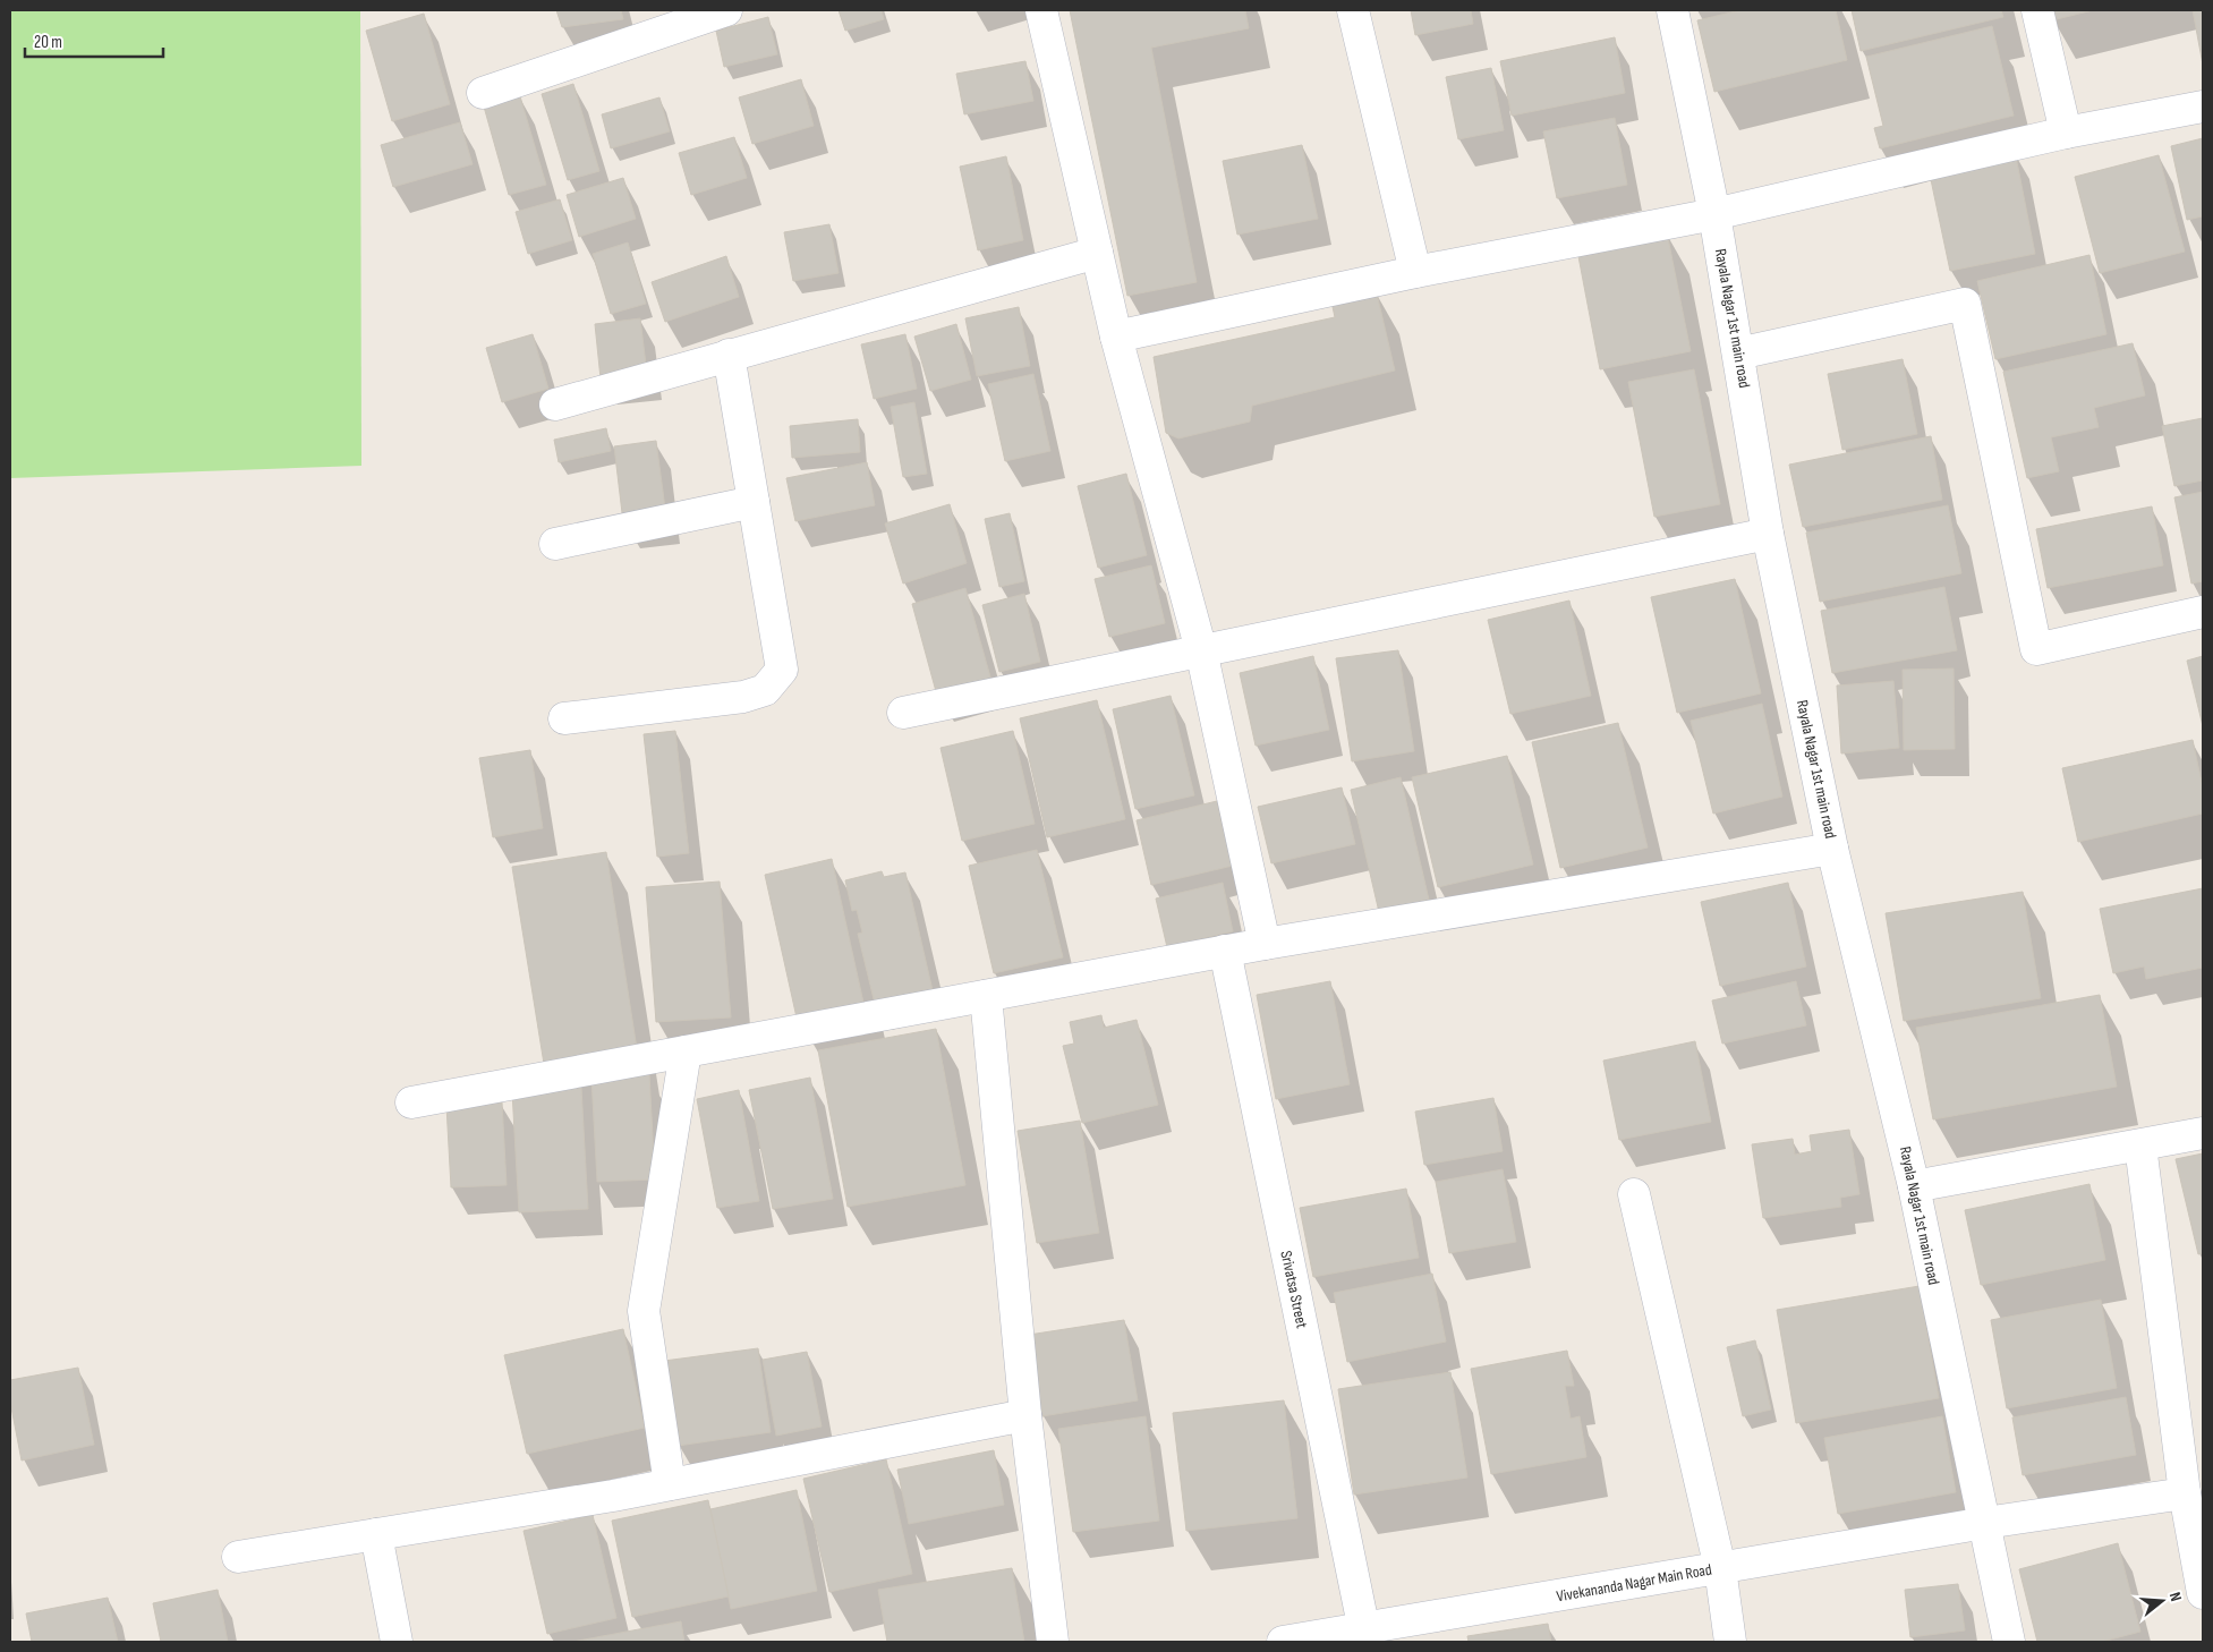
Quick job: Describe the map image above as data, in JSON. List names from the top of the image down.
{
  "streets": {
    "street": ["Rayala Nagar 1st main road", "Srivatsa Street", "Vivekananda Nagar Main Road"]
  },
  "crossings": [
    ["Rayala Nagar 1st main road", "Vivekananda Nagar Main Road"],
    ["Srivatsa Street", "Vivekananda Nagar Main Road"]
  ],
  "scale_bar": "20 m",
  "north": "right"
}
